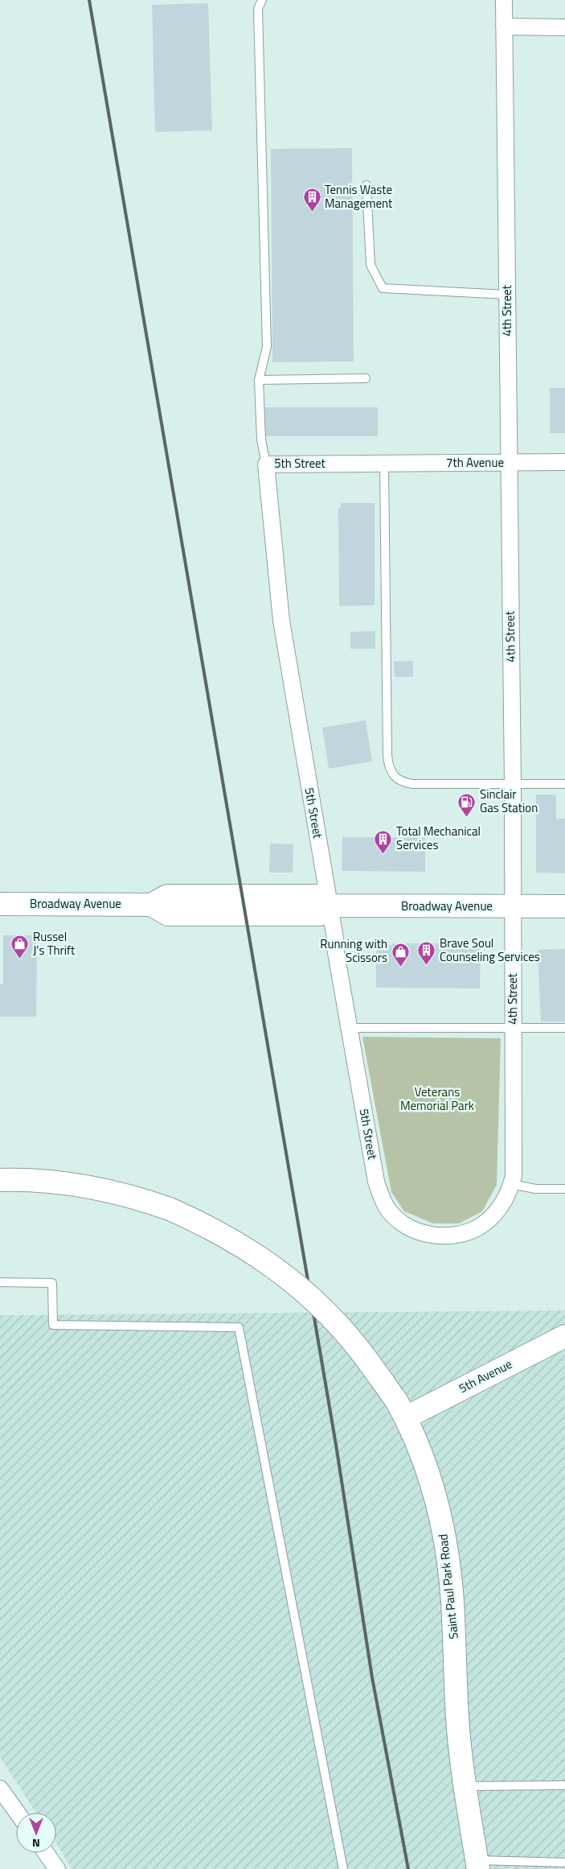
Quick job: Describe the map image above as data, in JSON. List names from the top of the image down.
{
  "streets": {
    "street": [
      "4th Street",
      "7th Avenue",
      "5th Street",
      "Broadway Avenue",
      "5th Avenue",
      "Saint Paul Park Road"
    ]
  },
  "crossings": [
    ["4th Street", "7th Avenue"],
    ["4th Street", "5th Street"],
    ["4th Street", "Broadway Avenue"],
    ["7th Avenue", "5th Street"],
    ["5th Street", "Broadway Avenue"],
    ["5th Avenue", "Saint Paul Park Road"]
  ],
  "parks": ["Veterans Memorial Park"],
  "places": {
    "building": ["Tennis Waste Management", "Total Mechanical Services", "Brave Soul Counseling Services"],
    "fuel station": ["Sinclair Gas Station"],
    "shop": ["Russel J's Thrift", "Running with Scissors"]
  },
  "north": "bottom"
}
